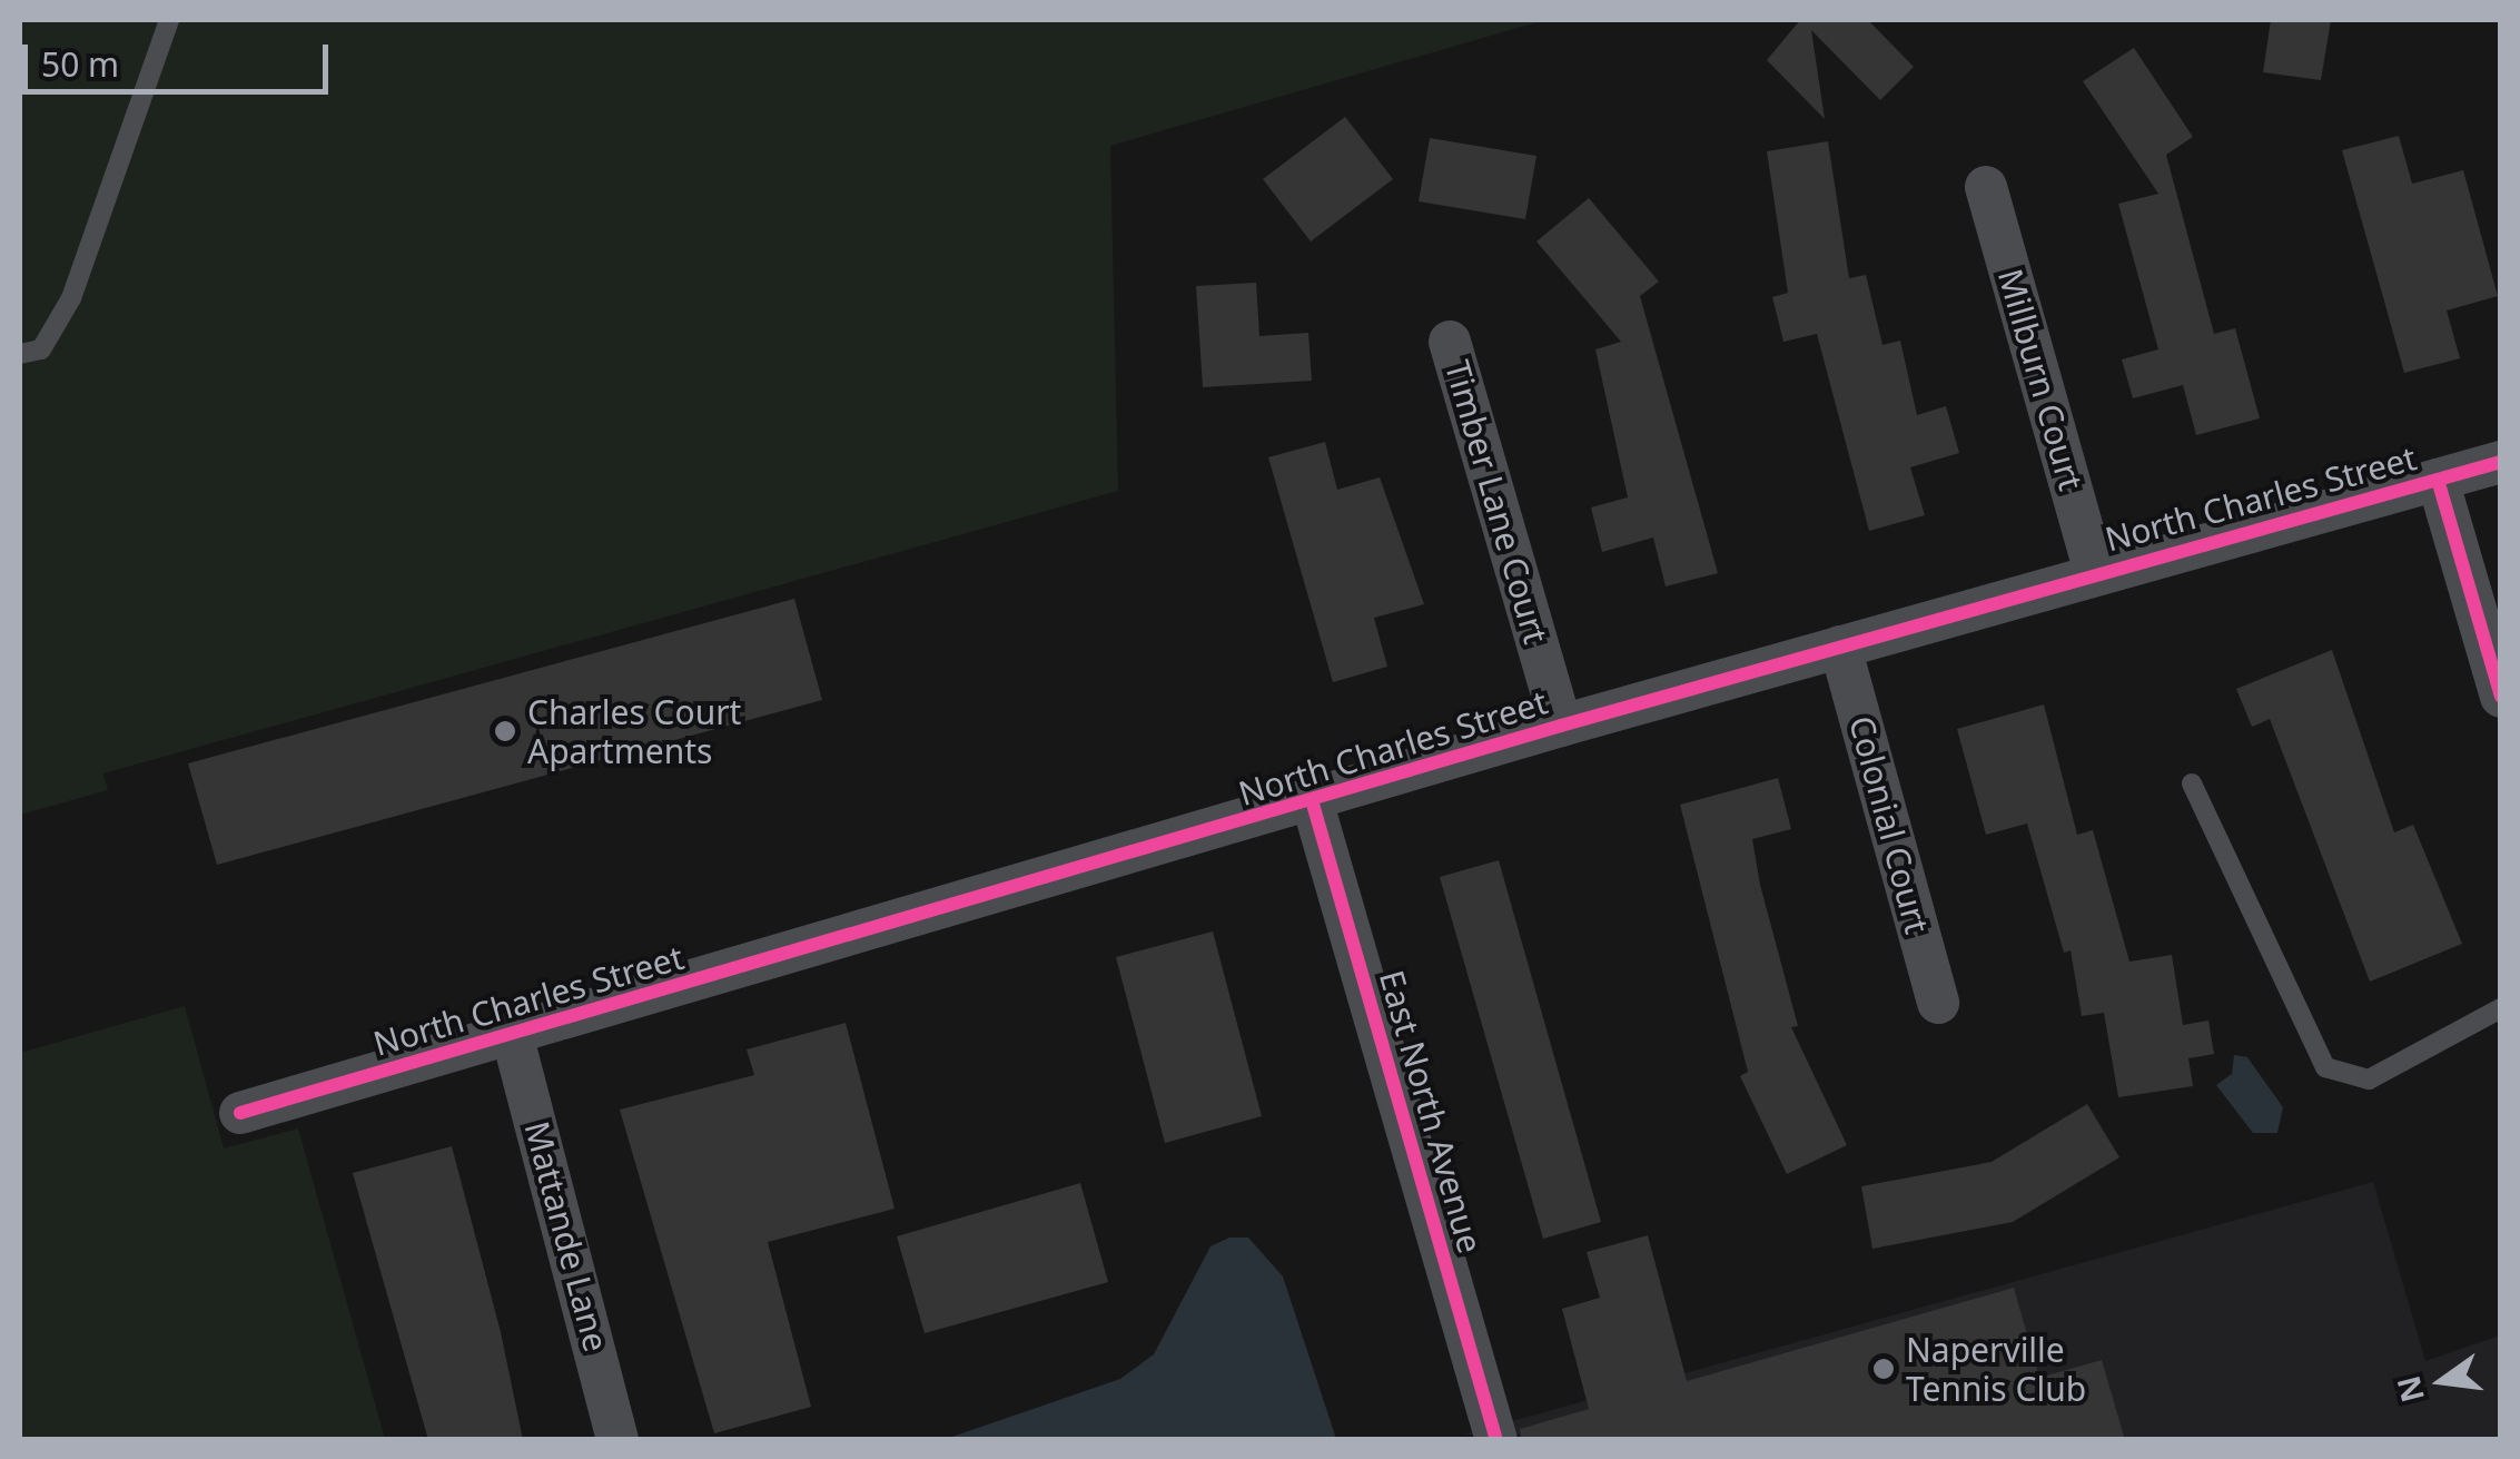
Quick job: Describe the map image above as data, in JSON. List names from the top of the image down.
{
  "streets": {
    "street": [
      "Millburn Court",
      "North Charles Street",
      "Timber Lane Court",
      "Colonial Court",
      "East North Avenue",
      "Mattande Lane"
    ]
  },
  "crossings": [
    ["Millburn Court", "North Charles Street"],
    ["North Charles Street", "Timber Lane Court"],
    ["North Charles Street", "Colonial Court"],
    ["North Charles Street", "East North Avenue"],
    ["North Charles Street", "Mattande Lane"]
  ],
  "places": ["Charles Court Apartments", "Naperville Tennis Club"],
  "scale_bar": "50 m",
  "north": "left"
}
